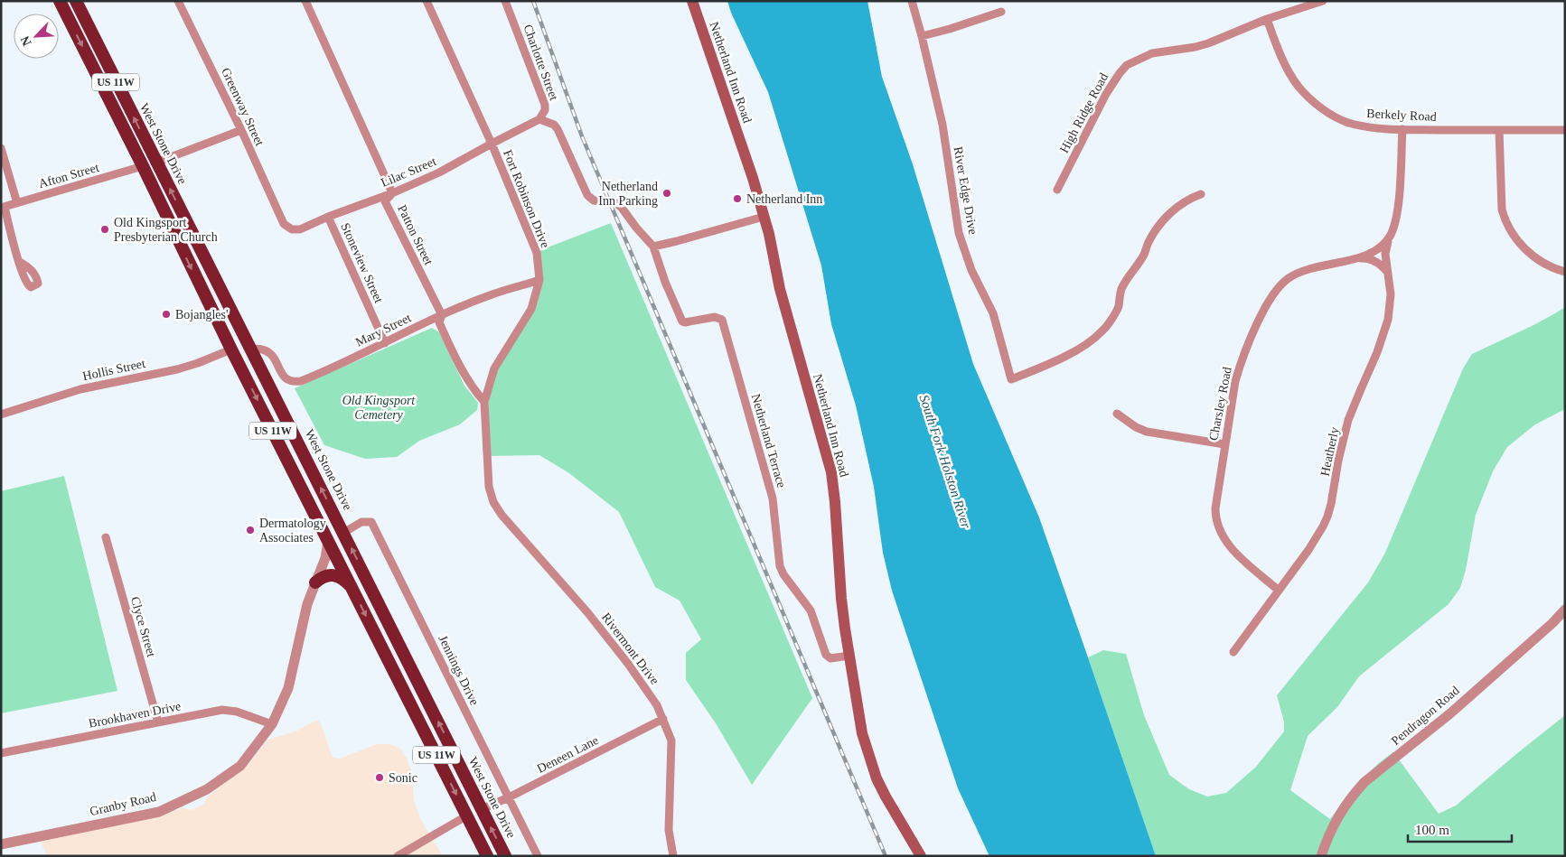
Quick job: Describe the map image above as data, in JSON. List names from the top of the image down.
{
  "streets": {
    "highway": ["US 11W", "West Stone Drive"],
    "main road": ["Netherland Inn Road"],
    "street": [
      "Charlotte Street",
      "Greenway Street",
      "High Ridge Road",
      "Berkely Road",
      "Lilac Street",
      "Afton Street",
      "River Edge Drive",
      "Fort Robinson Drive",
      "Patton Street",
      "Stoneview Street",
      "Mary Street",
      "Hollis Street",
      "Charsley Road",
      "Netherland Terrace",
      "Heatherly",
      "Clyce Street",
      "Rivermont Drive",
      "Jennings Drive",
      "Brookhaven Drive",
      "Pendragon Road",
      "Deneen Lane",
      "Granby Road"
    ]
  },
  "crossings": [
    ["Charlotte Street", "Lilac Street"],
    ["Charlotte Street", "Netherland Terrace"],
    ["Netherland Inn Road", "Netherland Terrace"],
    ["US 11W", "Afton Street"],
    ["US 11W", "Hollis Street"],
    ["US 11W", "Granby Road"],
    ["Greenway Street", "Lilac Street"],
    ["High Ridge Road", "Berkely Road"],
    ["Berkely Road", "Heatherly"],
    ["West Stone Drive", "Mary Street"],
    ["West Stone Drive", "Jennings Drive"],
    ["West Stone Drive", "Deneen Lane"],
    ["Lilac Street", "Fort Robinson Drive"],
    ["Lilac Street", "Patton Street"],
    ["Lilac Street", "Stoneview Street"],
    ["Fort Robinson Drive", "Patton Street"],
    ["Fort Robinson Drive", "Mary Street"],
    ["Fort Robinson Drive", "Rivermont Drive"],
    ["Patton Street", "Mary Street"],
    ["Stoneview Street", "Mary Street"],
    ["Charsley Road", "Heatherly"],
    ["Clyce Street", "Brookhaven Drive"],
    ["Rivermont Drive", "Deneen Lane"],
    ["Jennings Drive", "Deneen Lane"],
    ["Brookhaven Drive", "Granby Road"]
  ],
  "water": ["South Fork Holston River"],
  "parks": ["Old Kingsport Cemetery"],
  "places": [
    "Netherland Inn Parking",
    "Netherland Inn",
    "Old Kingsport Presbyterian Church",
    "Bojangles'",
    "Dermatology Associates",
    "Sonic"
  ],
  "scale_bar": "100 m",
  "north": "bottom left"
}
